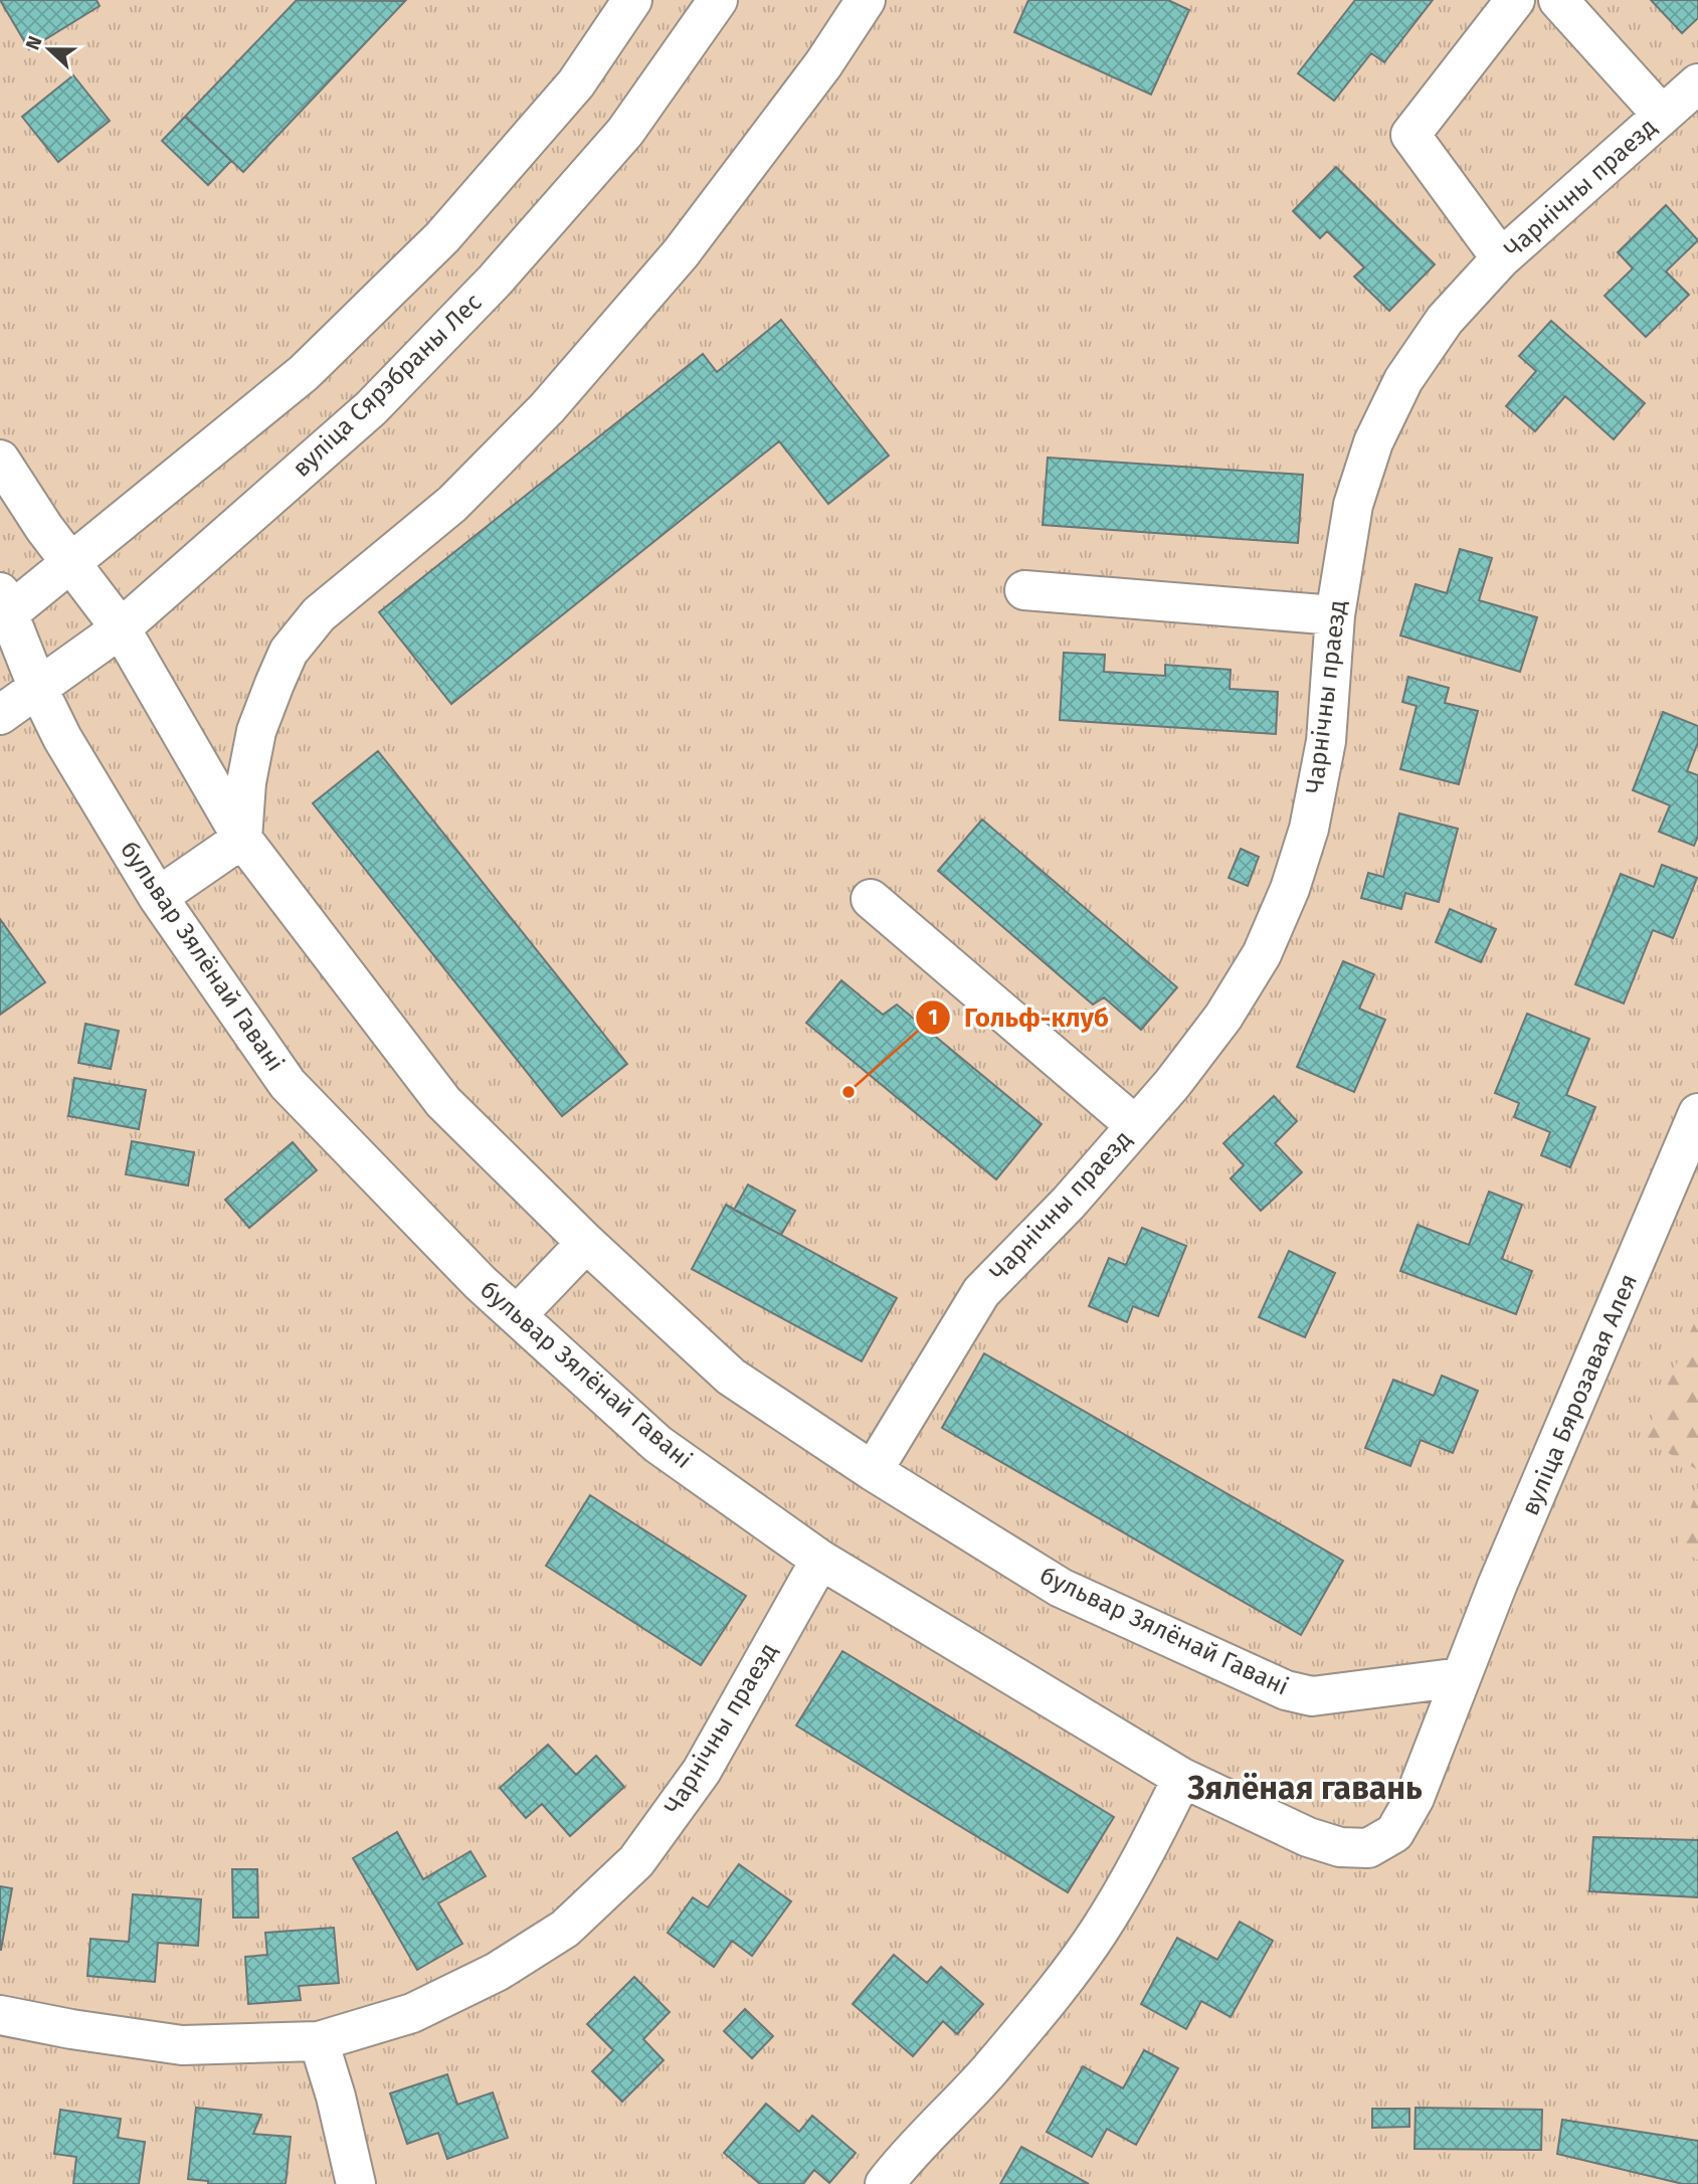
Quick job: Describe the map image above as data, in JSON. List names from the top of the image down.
{
  "streets": {
    "street": [
      "Чарнічны праезд",
      "вуліца Сярэбраны Лес",
      "бульвар Зялёнай Гавані",
      "вуліца Бярозавая Алея"
    ]
  },
  "crossings": [
    ["Чарнічны праезд", "бульвар Зялёнай Гавані"],
    ["вуліца Сярэбраны Лес", "бульвар Зялёнай Гавані"],
    ["бульвар Зялёнай Гавані", "вуліца Бярозавая Алея"]
  ],
  "districts": ["Зялёная гавань"],
  "places": ["Гольф-клуб"],
  "north": "left"
}
